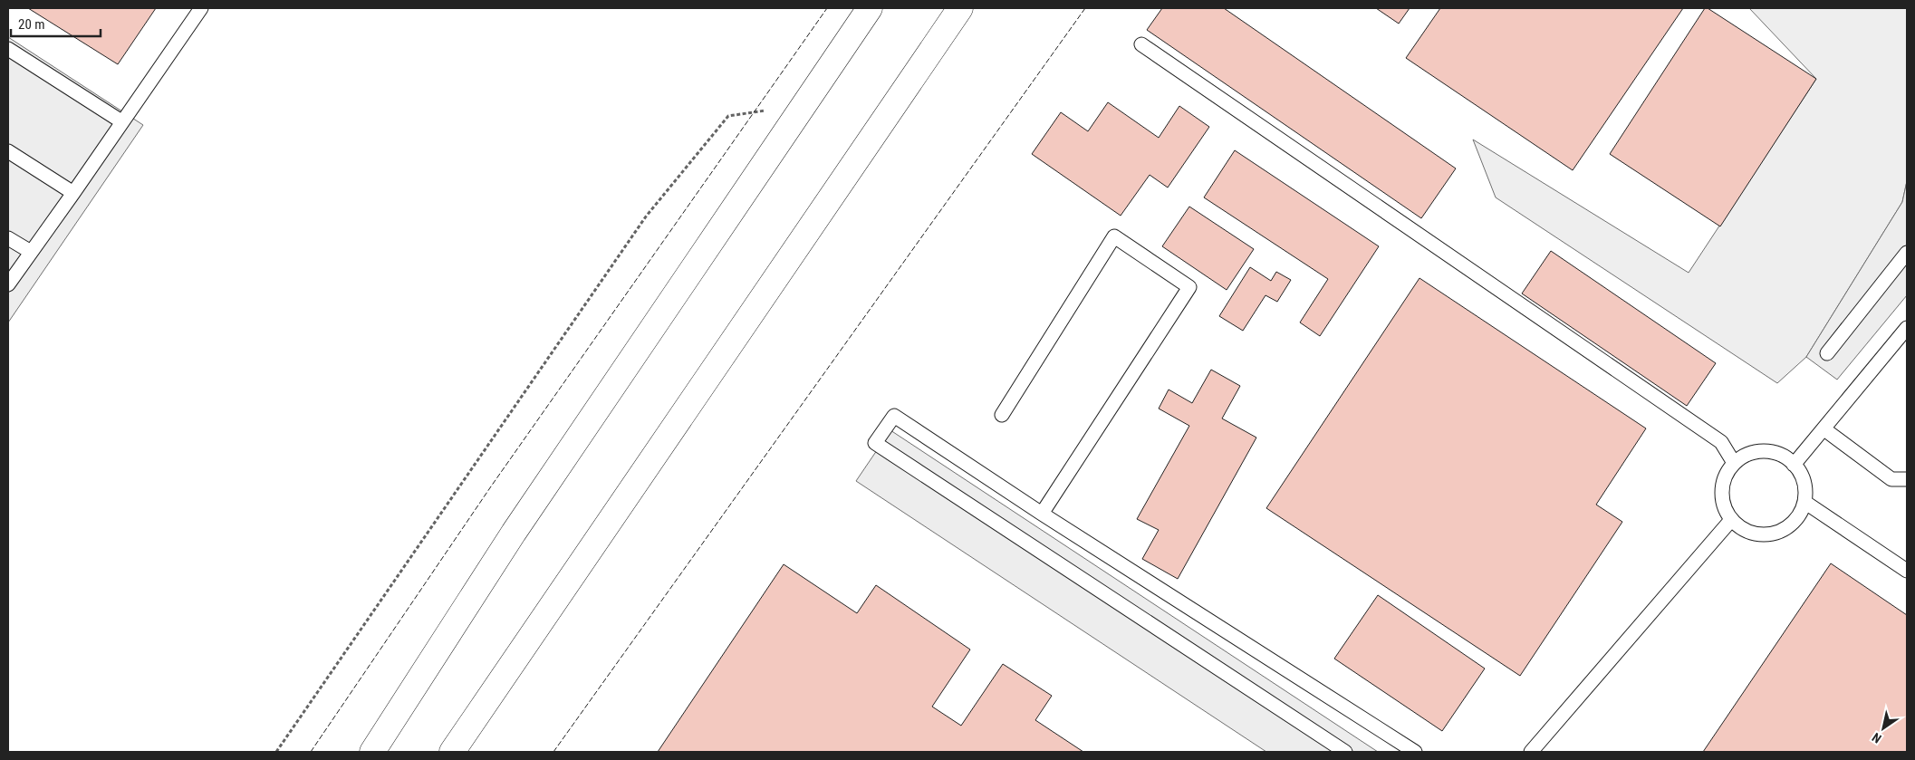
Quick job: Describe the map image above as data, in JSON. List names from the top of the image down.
{
  "scale_bar": "20 m",
  "north": "bottom left"
}
